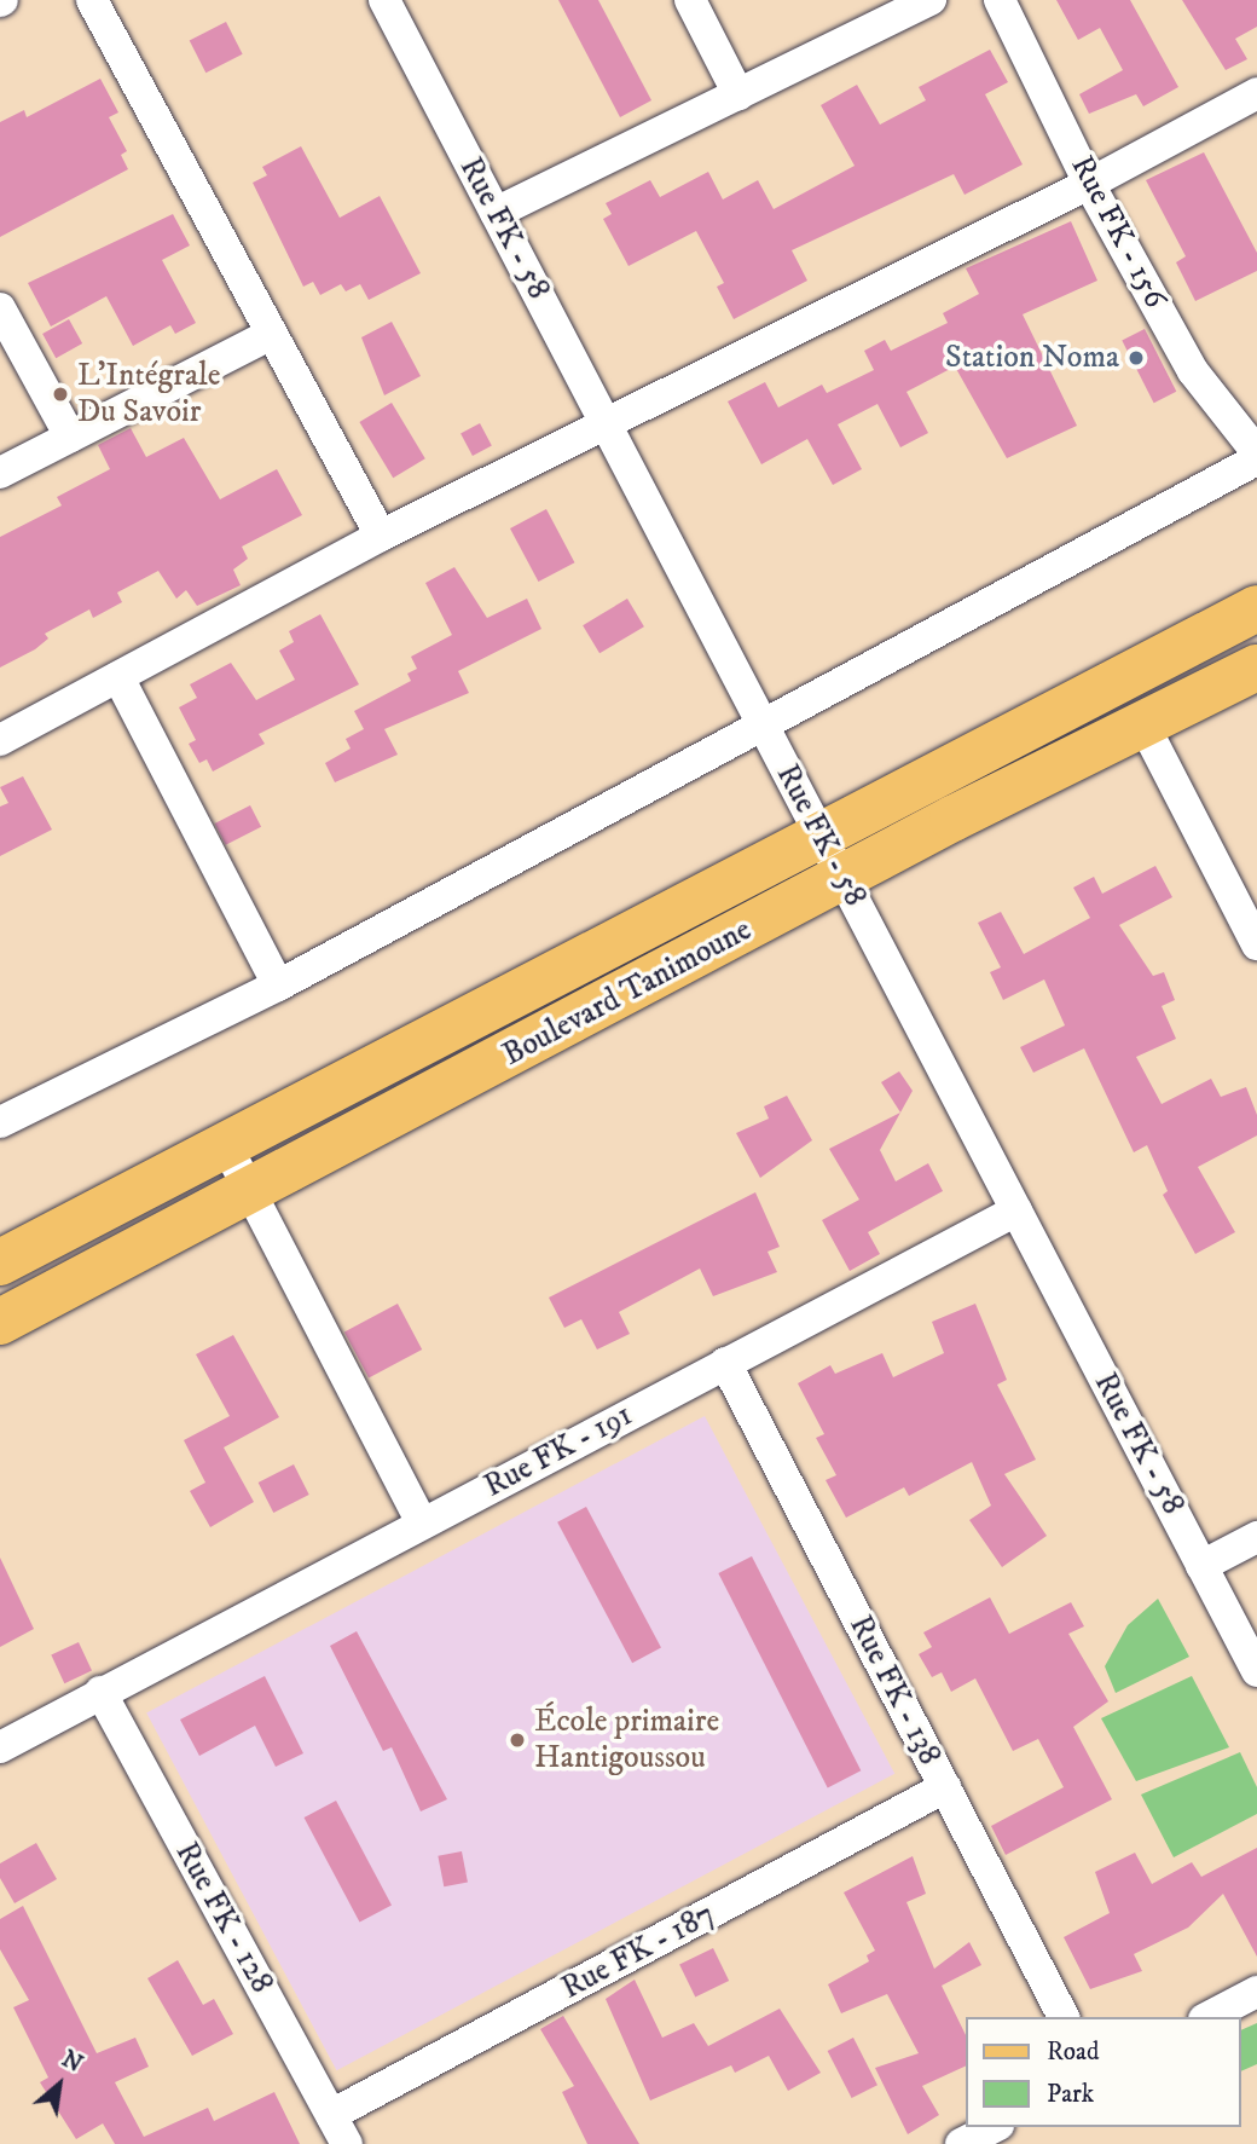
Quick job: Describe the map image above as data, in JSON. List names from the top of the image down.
{
  "streets": {
    "main road": ["Boulevard Tanimoune"],
    "street": [
      "Rue FK - 58",
      "Rue FK - 156",
      "Rue FK - 191",
      "Rue FK - 138",
      "Rue FK - 128",
      "Rue FK - 187"
    ]
  },
  "crossings": [
    ["Rue FK - 58", "Boulevard Tanimoune"],
    ["Rue FK - 58", "Rue FK - 191"],
    ["Rue FK - 191", "Rue FK - 138"],
    ["Rue FK - 191", "Rue FK - 128"],
    ["Rue FK - 138", "Rue FK - 187"],
    ["Rue FK - 128", "Rue FK - 187"]
  ],
  "places": ["Station Noma", "L'Intégrale Du Savoir", "École primaire Hantigoussou"],
  "legend": ["Road", "Park"],
  "north": "top right"
}
